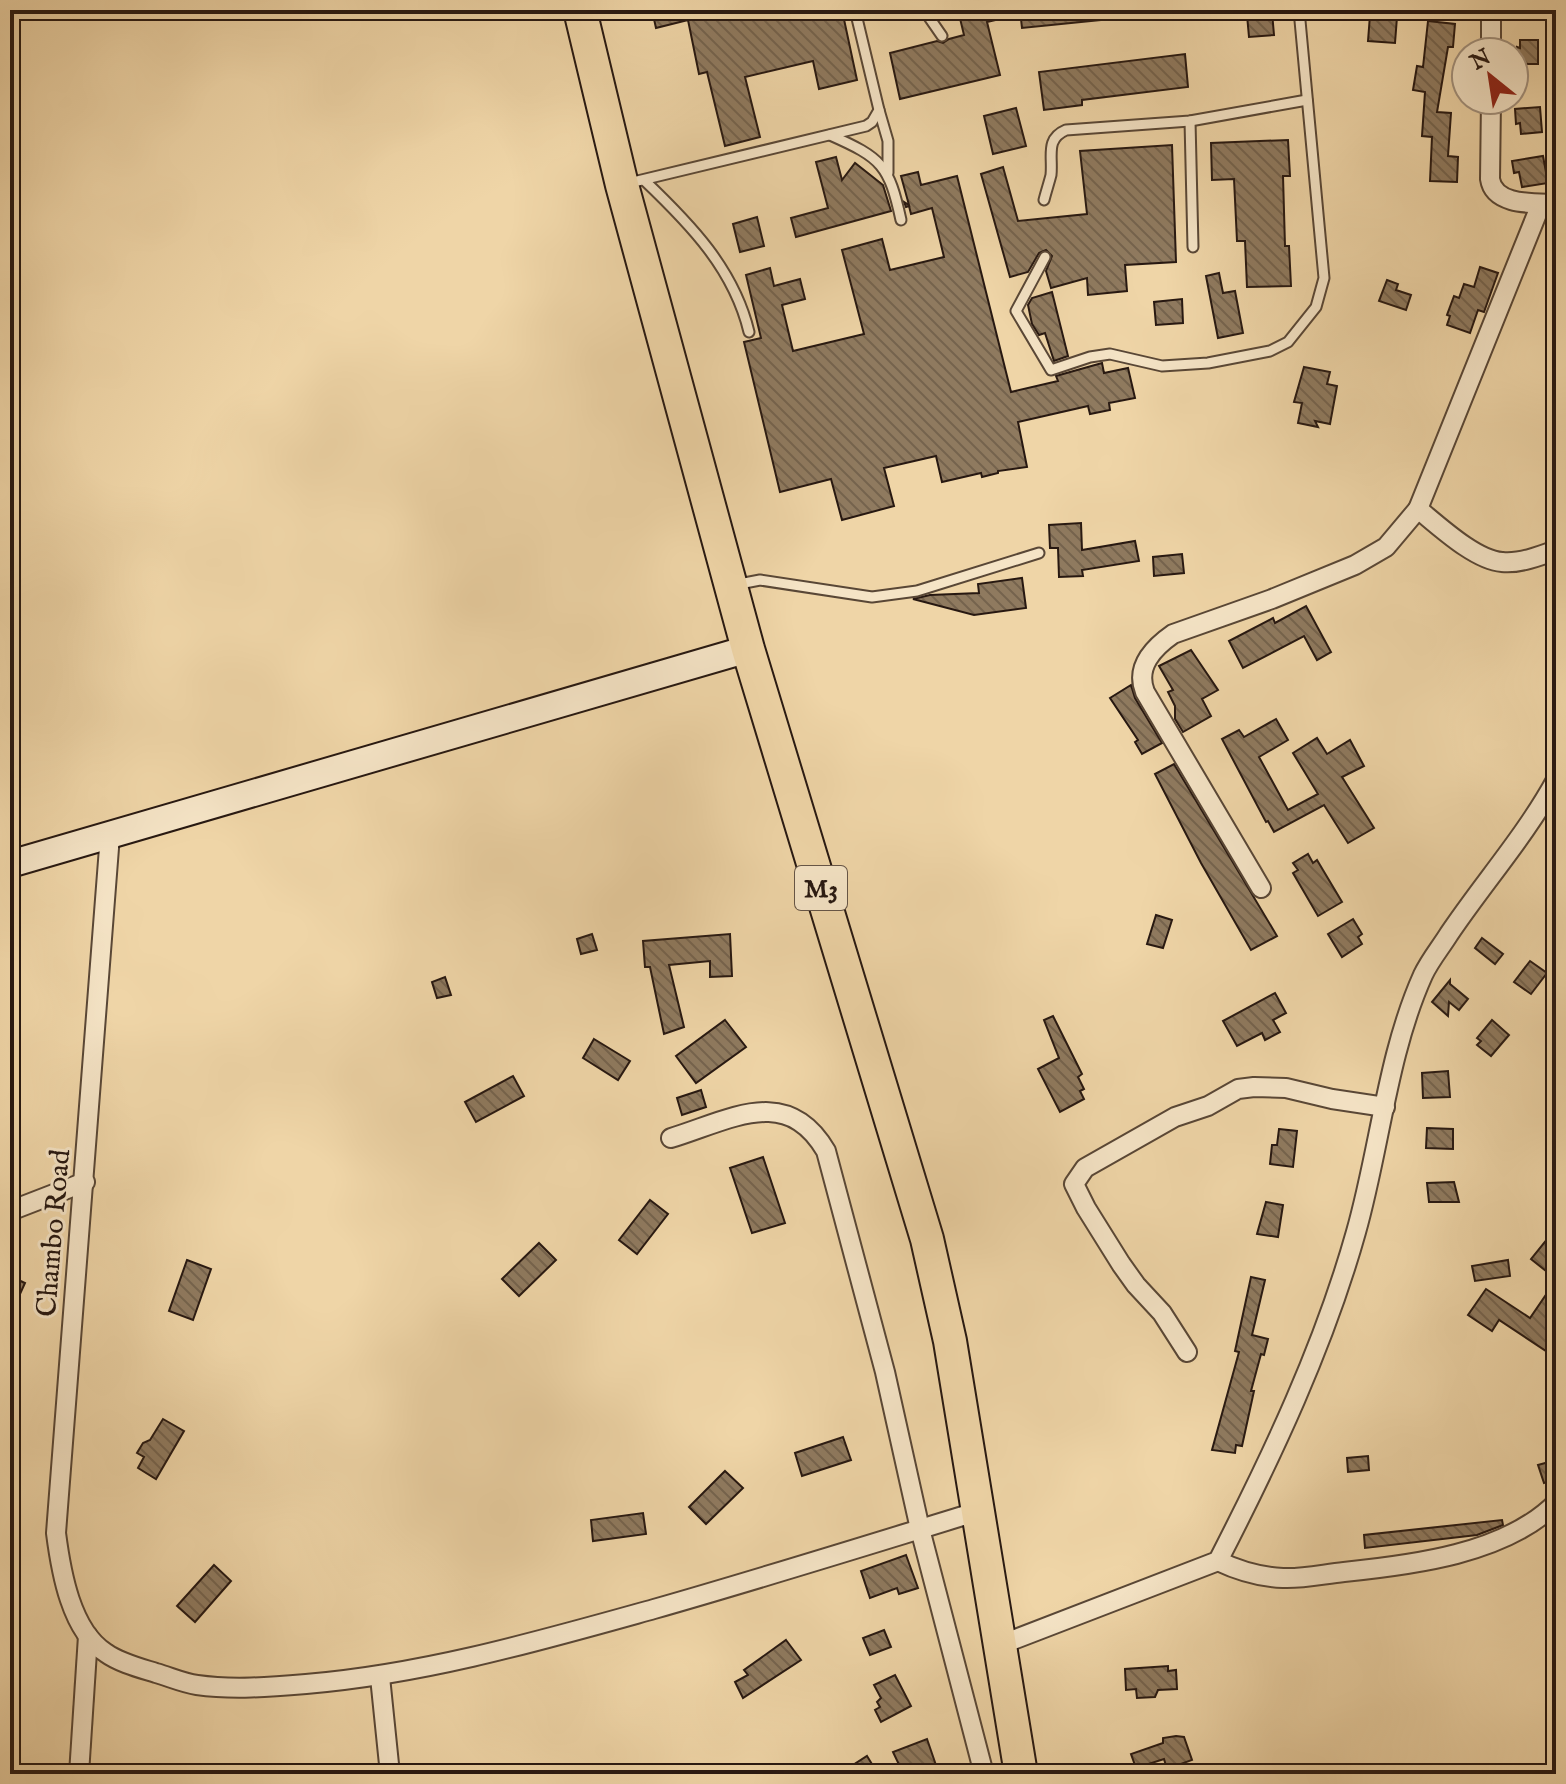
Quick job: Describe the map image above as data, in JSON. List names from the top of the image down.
{
  "streets": {
    "highway": ["M3"],
    "street": ["Chambo Road"]
  },
  "north": "top left"
}
